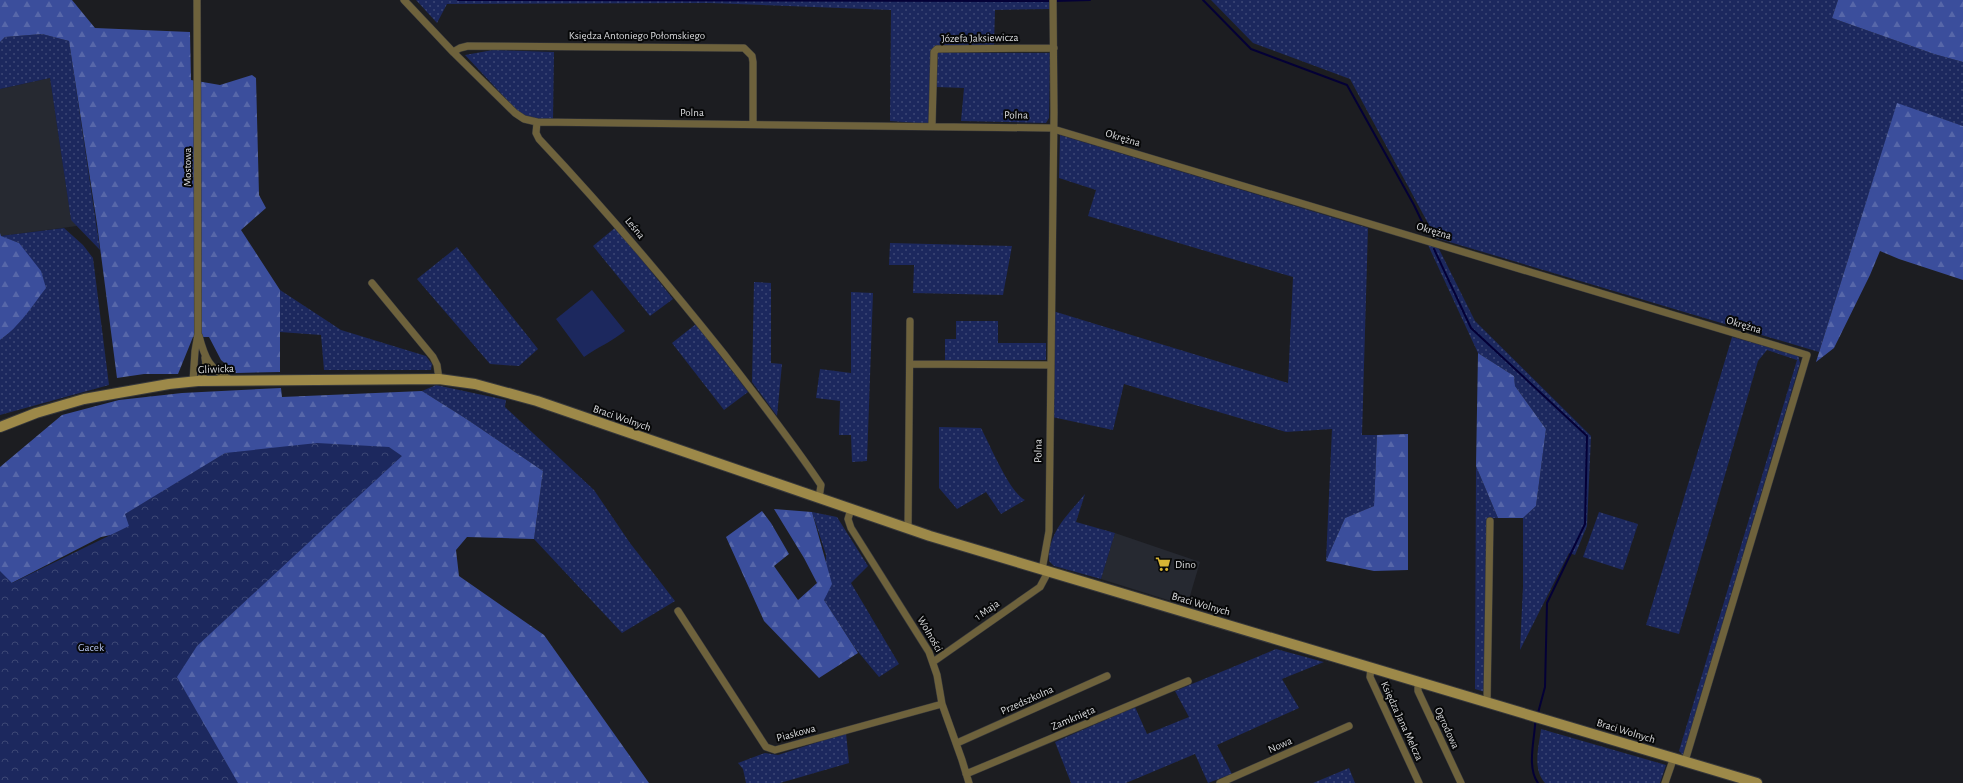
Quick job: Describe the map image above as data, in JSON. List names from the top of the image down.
{
  "streets": {
    "main road": ["Gliwicka", "Braci Wolnych"],
    "street": [
      "Księdza Antoniego Połomskiego",
      "Józefa Jaksiewicza",
      "Polna",
      "Okrężna",
      "Mostowa",
      "Leśna",
      "1 Maja",
      "Wolności",
      "Przedszkolna",
      "Zamknięta",
      "Księdza Jana Melcza",
      "Ogrodowa",
      "Piaskowa",
      "Nowa"
    ]
  },
  "crossings": [
    ["Księdza Antoniego Połomskiego", "Polna"],
    ["Józefa Jaksiewicza", "Polna"],
    ["Polna", "Okrężna"],
    ["Polna", "Leśna"],
    ["Polna", "Braci Wolnych"],
    ["Polna", "1 Maja"],
    ["Okrężna", "Braci Wolnych"],
    ["Mostowa", "Gliwicka"],
    ["Leśna", "Braci Wolnych"],
    ["Gliwicka", "Braci Wolnych"],
    ["Braci Wolnych", "1 Maja"],
    ["Braci Wolnych", "Wolności"],
    ["Braci Wolnych", "Księdza Jana Melcza"],
    ["Braci Wolnych", "Ogrodowa"],
    ["1 Maja", "Wolności"],
    ["Wolności", "Przedszkolna"],
    ["Wolności", "Zamknięta"],
    ["Wolności", "Piaskowa"]
  ],
  "parks": ["Gacek"],
  "places": {
    "supermarket": ["Dino"]
  }
}
